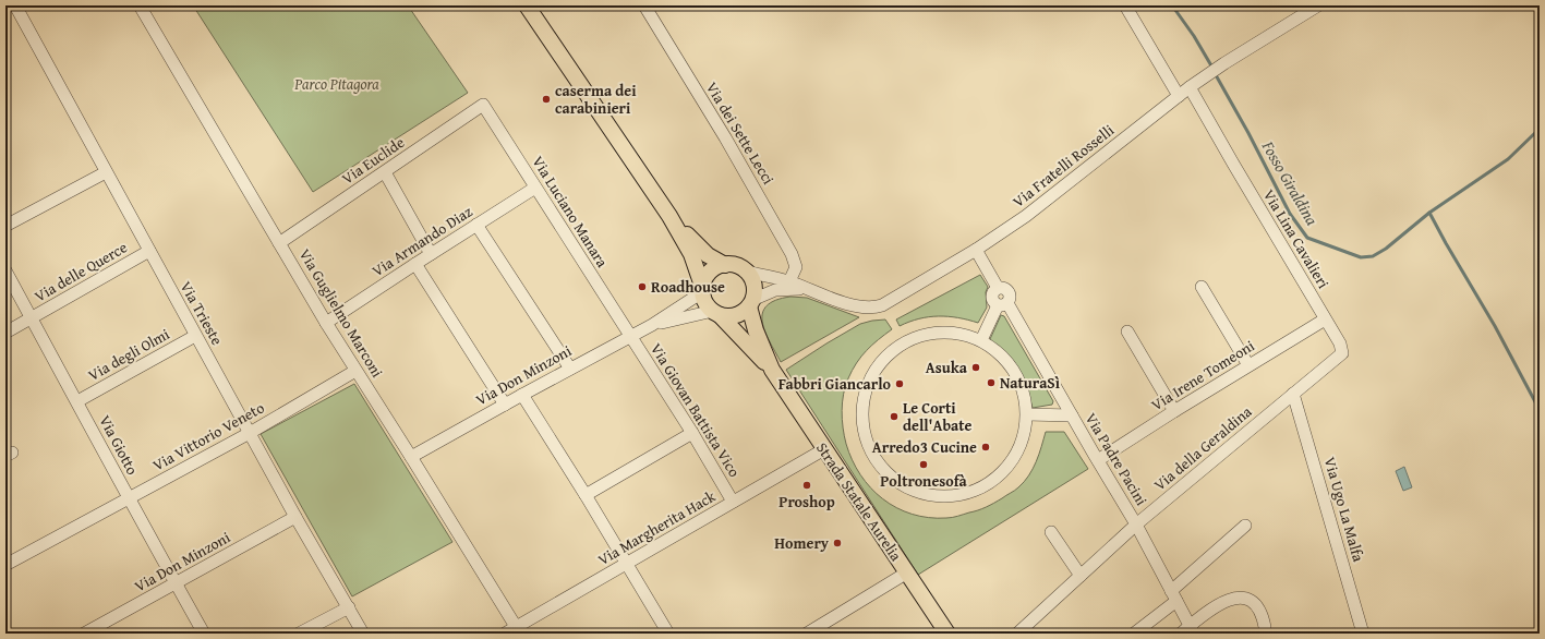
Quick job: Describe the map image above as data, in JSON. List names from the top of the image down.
{
  "streets": {
    "main road": ["Strada Statale Aurelia"],
    "street": [
      "Via dei Sette Lecci",
      "Via Euclide",
      "Via Fratelli Rosselli",
      "Via Luciano Manara",
      "Via Lina Cavalieri",
      "Via Armando Diaz",
      "Via delle Querce",
      "Via Trieste",
      "Via Guglielmo Marconi",
      "Via degli Olmi",
      "Via Don Minzoni",
      "Via Irene Tomeoni",
      "Via Giovan Battista Vico",
      "Via Vittorio Veneto",
      "Via Giotto",
      "Via della Geraldina",
      "Via Padre Pacini",
      "Via Ugo La Malfa",
      "Via Margherita Hack"
    ]
  },
  "crossings": [
    ["Via dei Sette Lecci", "Via Fratelli Rosselli"],
    ["Via Euclide", "Via Luciano Manara"],
    ["Via Euclide", "Via Guglielmo Marconi"],
    ["Via Fratelli Rosselli", "Via Lina Cavalieri"],
    ["Via Fratelli Rosselli", "Via Don Minzoni"],
    ["Via Fratelli Rosselli", "Via Padre Pacini"],
    ["Via Fratelli Rosselli", "Strada Statale Aurelia"],
    ["Via Luciano Manara", "Via Armando Diaz"],
    ["Via Luciano Manara", "Via Don Minzoni"],
    ["Via Luciano Manara", "Via Giovan Battista Vico"],
    ["Via Lina Cavalieri", "Via Irene Tomeoni"],
    ["Via Lina Cavalieri", "Via della Geraldina"],
    ["Via Lina Cavalieri", "Via Ugo La Malfa"],
    ["Via Armando Diaz", "Via Guglielmo Marconi"],
    ["Via delle Querce", "Via Trieste"],
    ["Via delle Querce", "Via Giotto"],
    ["Via Trieste", "Via degli Olmi"],
    ["Via Trieste", "Via Don Minzoni"],
    ["Via Trieste", "Via Vittorio Veneto"],
    ["Via Guglielmo Marconi", "Via Don Minzoni"],
    ["Via Guglielmo Marconi", "Via Vittorio Veneto"],
    ["Via Guglielmo Marconi", "Via Margherita Hack"],
    ["Via degli Olmi", "Via Giotto"],
    ["Via Don Minzoni", "Via Giovan Battista Vico"],
    ["Via Don Minzoni", "Via Giotto"],
    ["Via Don Minzoni", "Strada Statale Aurelia"],
    ["Via Irene Tomeoni", "Via Padre Pacini"],
    ["Via Giovan Battista Vico", "Via Margherita Hack"],
    ["Via Vittorio Veneto", "Via Giotto"],
    ["Via della Geraldina", "Via Padre Pacini"],
    ["Via della Geraldina", "Via Ugo La Malfa"],
    ["Strada Statale Aurelia", "Via Margherita Hack"]
  ],
  "water": ["Fosso Giraldina"],
  "parks": ["Parco Pitagora"],
  "places": [
    "caserma dei carabinieri",
    "Roadhouse",
    "Asuka",
    "NaturaSì",
    "Fabbri Giancarlo",
    "Le Corti dell'Abate",
    "Arredo3 Cucine",
    "Poltronesofà",
    "Proshop",
    "Homery"
  ]
}
